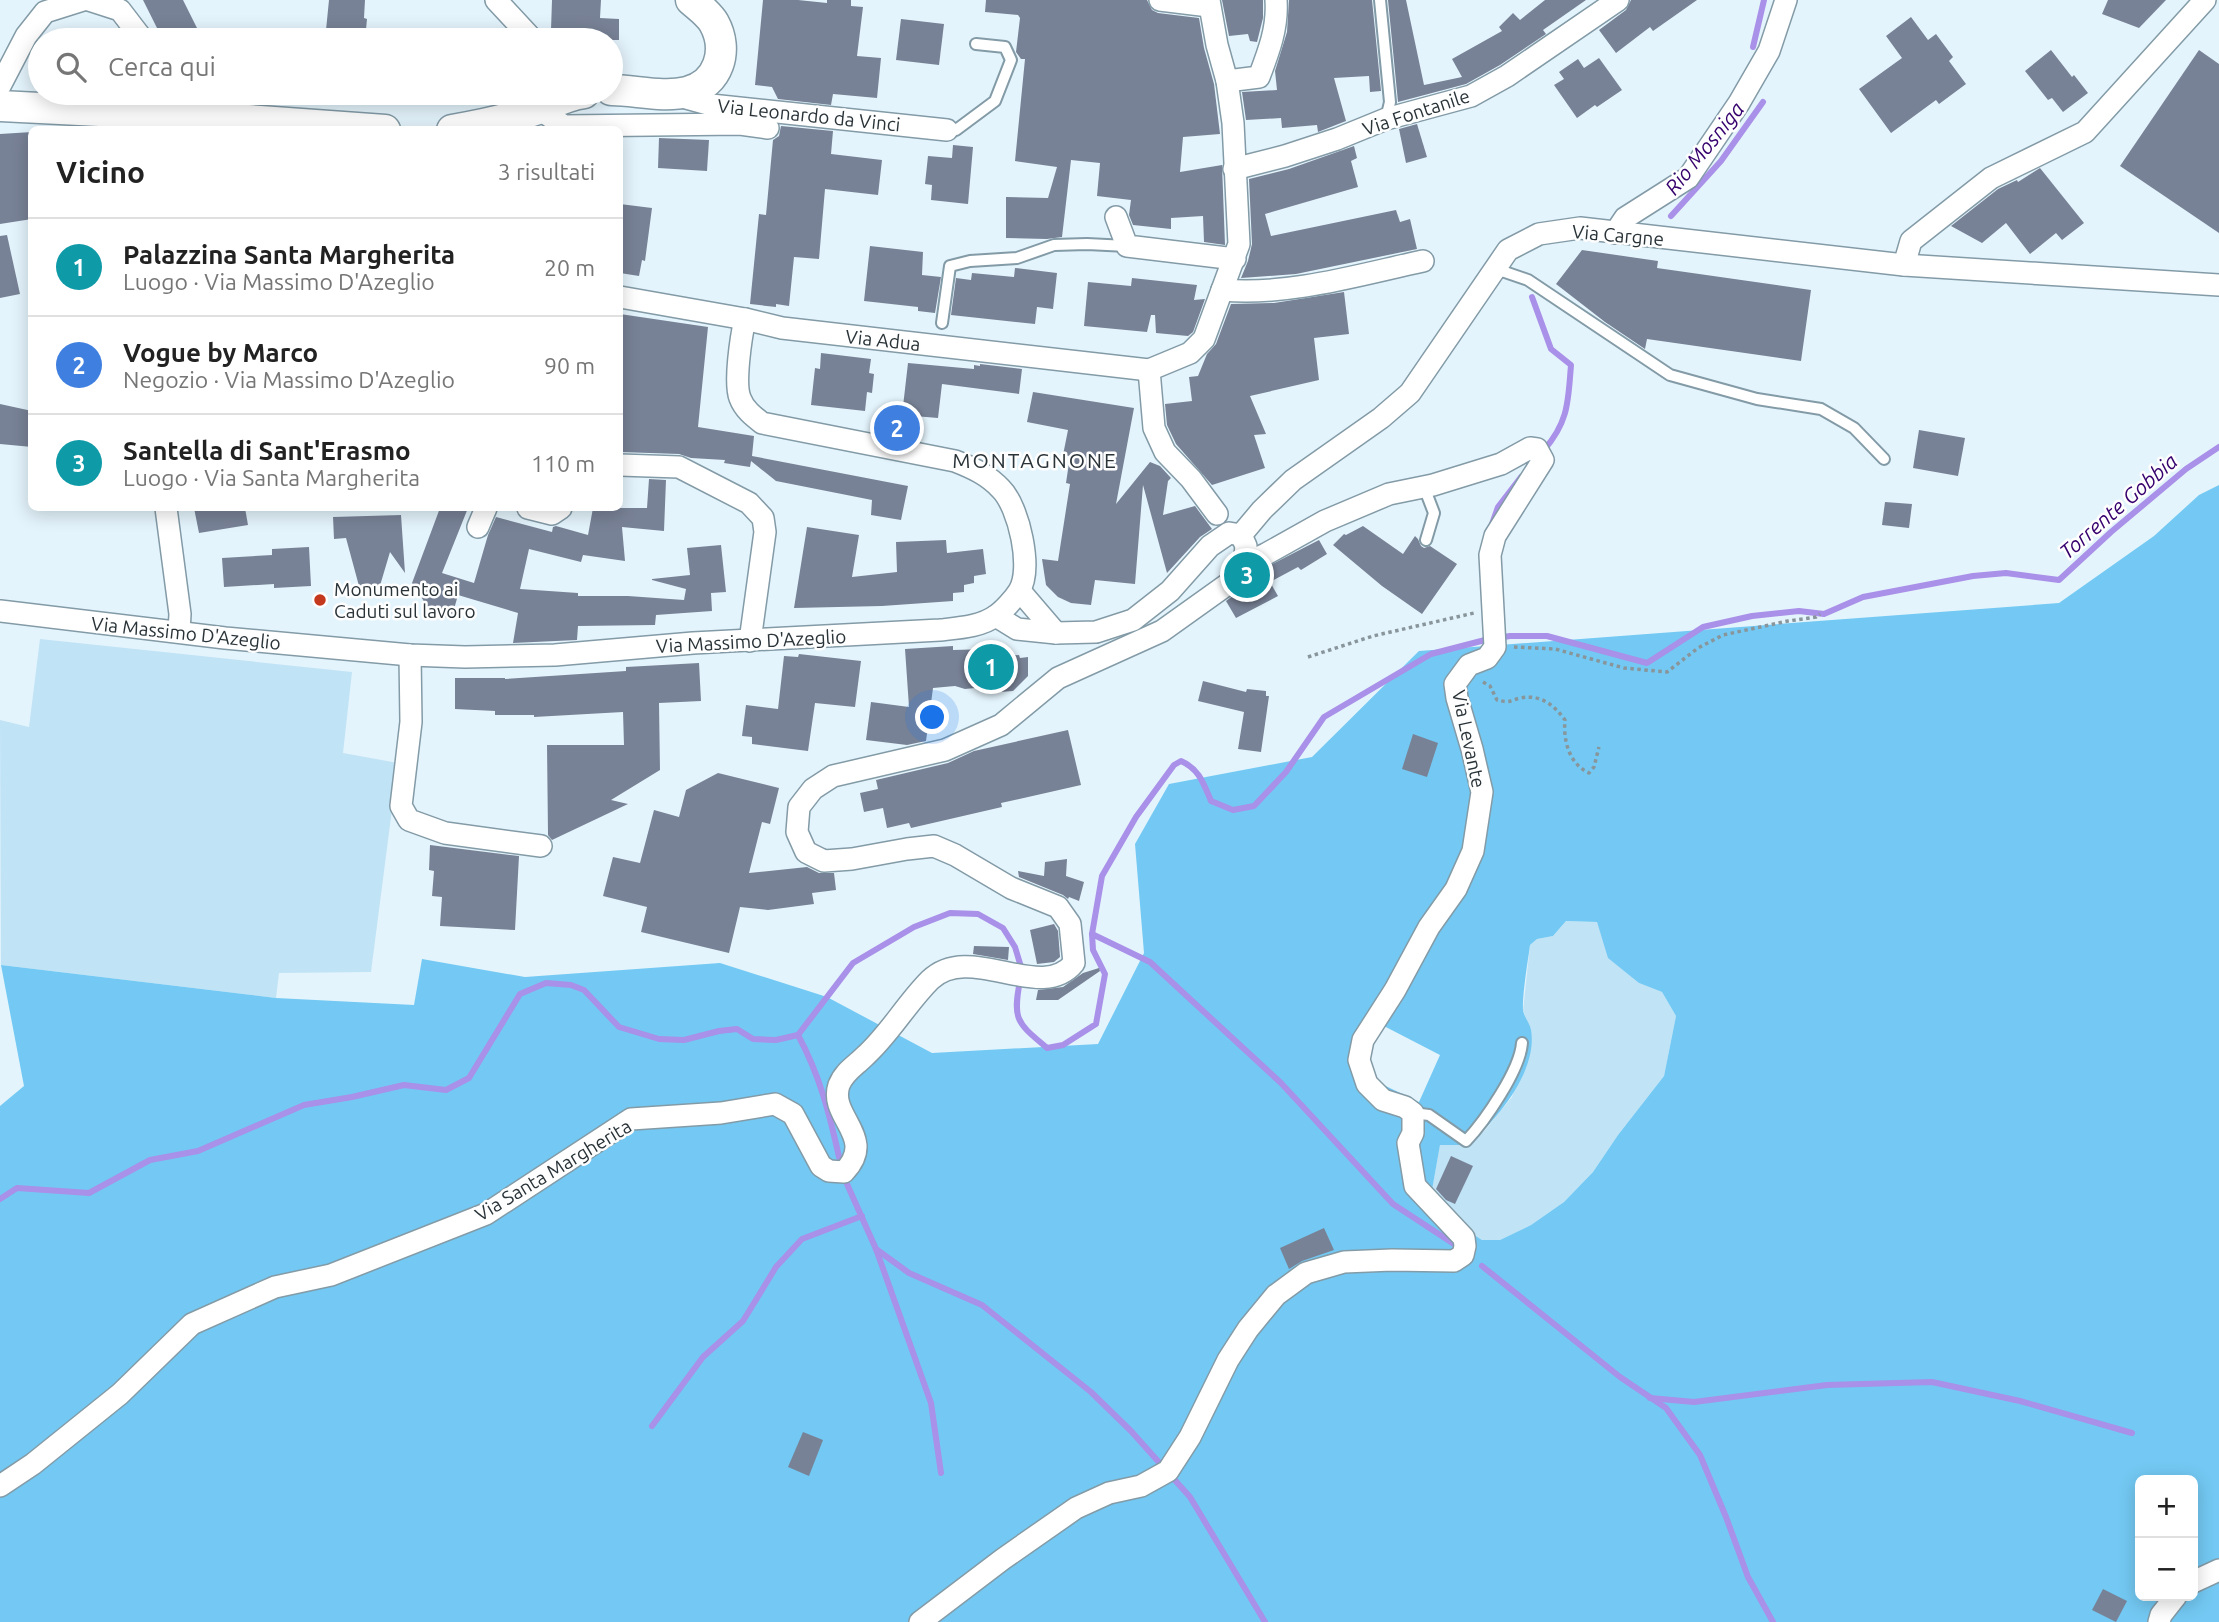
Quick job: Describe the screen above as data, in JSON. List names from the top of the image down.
{
  "streets": {
    "main road": ["Via Leonardo da Vinci"],
    "street": [
      "Via Fontanile",
      "Via Cargne",
      "Via Adua",
      "Via Massimo D'Azeglio",
      "Via Levante",
      "Via Santa Margherita"
    ]
  },
  "crossings": [
    ["Via Cargne", "Via Massimo D'Azeglio"]
  ],
  "districts": ["MONTAGNONE"],
  "water": ["Rio Mosniga", "Torrente Gobbia"],
  "places": ["Monumento ai Caduti sul lavoro"],
  "page": {
    "search": "Cerca qui",
    "heading": ["Vicino", "3 risultati"],
    "list": [
      {
        "mark": "1",
        "name": "Palazzina Santa Margherita",
        "note": "Luogo · Via Massimo D'Azeglio",
        "value": "20 m"
      },
      {
        "mark": "2",
        "name": "Vogue by Marco",
        "note": "Negozio · Via Massimo D'Azeglio",
        "value": "90 m"
      },
      {
        "mark": "3",
        "name": "Santella di Sant'Erasmo",
        "note": "Luogo · Via Santa Margherita",
        "value": "110 m"
      }
    ],
    "pins": ["2", "3", "1"],
    "map_buttons": ["+", "−"]
  }
}
